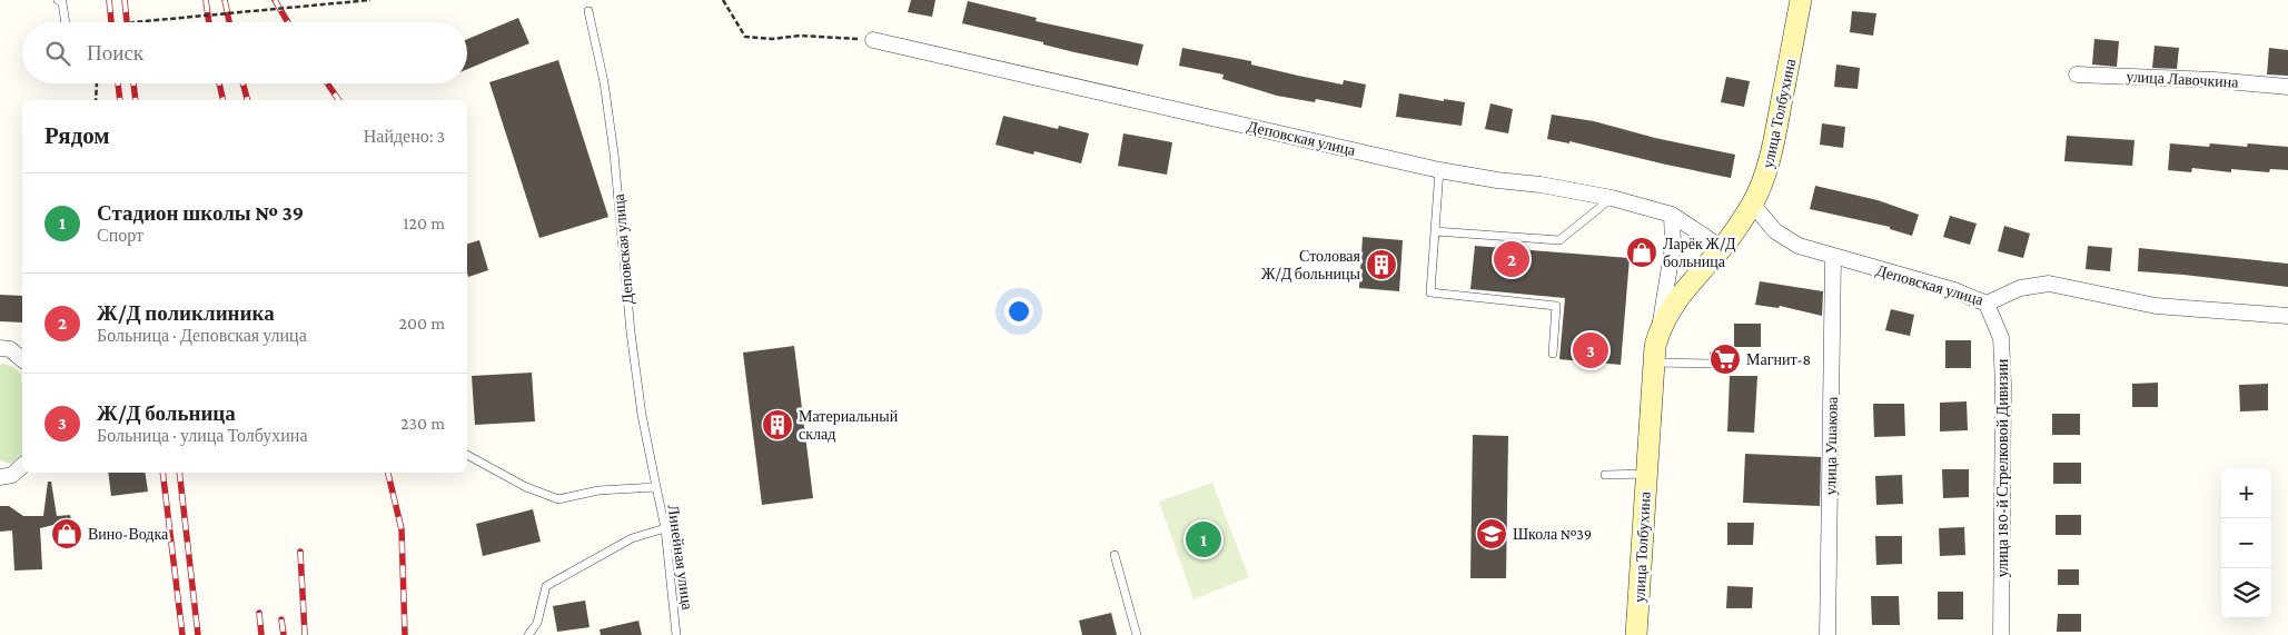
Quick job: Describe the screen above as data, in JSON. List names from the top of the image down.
{
  "streets": {
    "street": [
      "улица Лавочкина",
      "улица Толбухина",
      "Деповская улица",
      "улица Ушакова",
      "улица 180-й Стрелковой Дивизии"
    ],
    "lane": ["Линейная улица"]
  },
  "crossings": [
    ["улица Толбухина", "Деповская улица"],
    ["Деповская улица", "улица Ушакова"],
    ["Деповская улица", "улица 180-й Стрелковой Дивизии"],
    ["Деповская улица", "Линейная улица"]
  ],
  "places": {
    "shop": ["Ларёк Ж/Д больница", "Вино-Водка"],
    "building": ["Столовая Ж/Д больницы", "Материальный склад"],
    "supermarket": ["Магнит-8"],
    "school or university": ["Школа №39"]
  },
  "page": {
    "search": "Поиск",
    "heading": ["Рядом", "Найдено: 3"],
    "list": [
      {
        "mark": "1",
        "name": "Стадион школы № 39",
        "note": "Спорт",
        "value": "120 m"
      },
      {
        "mark": "2",
        "name": "Ж/Д поликлиника",
        "note": "Больница · Деповская улица",
        "value": "200 m"
      },
      {
        "mark": "3",
        "name": "Ж/Д больница",
        "note": "Больница · улица Толбухина",
        "value": "230 m"
      }
    ],
    "pins": ["2", "3", "1"],
    "map_buttons": ["+", "−"]
  }
}
